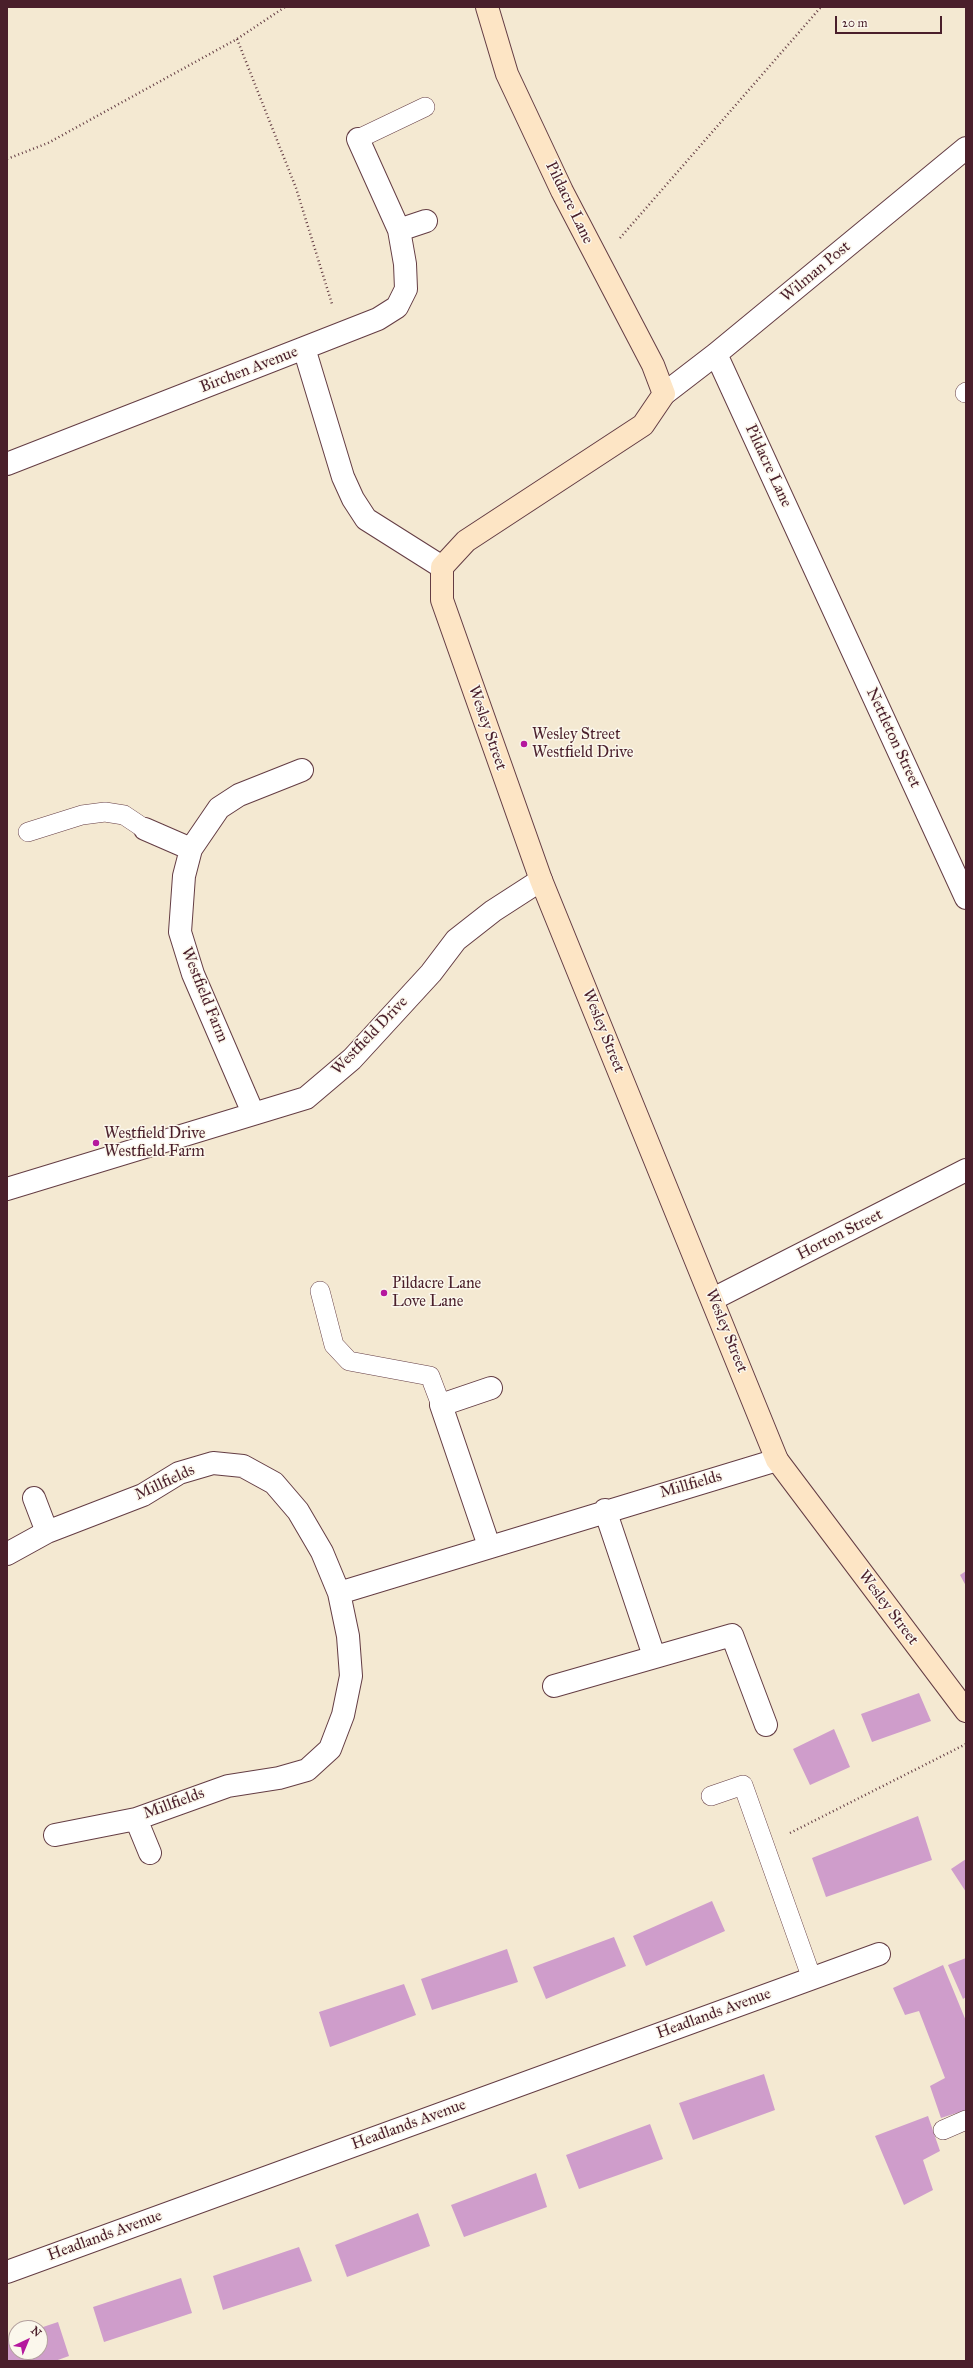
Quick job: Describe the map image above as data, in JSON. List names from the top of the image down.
{
  "streets": {
    "street": [
      "Pildacre Lane",
      "Wilman Post",
      "Birchen Avenue",
      "Wesley Street",
      "Nettleton Street",
      "Westfield Farm",
      "Westfield Drive",
      "Horton Street",
      "Millfields",
      "Headlands Avenue"
    ]
  },
  "crossings": [
    ["Pildacre Lane", "Wilman Post"],
    ["Pildacre Lane", "Nettleton Street"],
    ["Birchen Avenue", "Wesley Street"],
    ["Wesley Street", "Westfield Drive"],
    ["Wesley Street", "Horton Street"],
    ["Wesley Street", "Millfields"],
    ["Westfield Farm", "Westfield Drive"]
  ],
  "places": ["Wesley Street Westfield Drive", "Westfield Drive Westfield Farm", "Pildacre Lane Love Lane"],
  "scale_bar": "20 m",
  "north": "top right"
}
